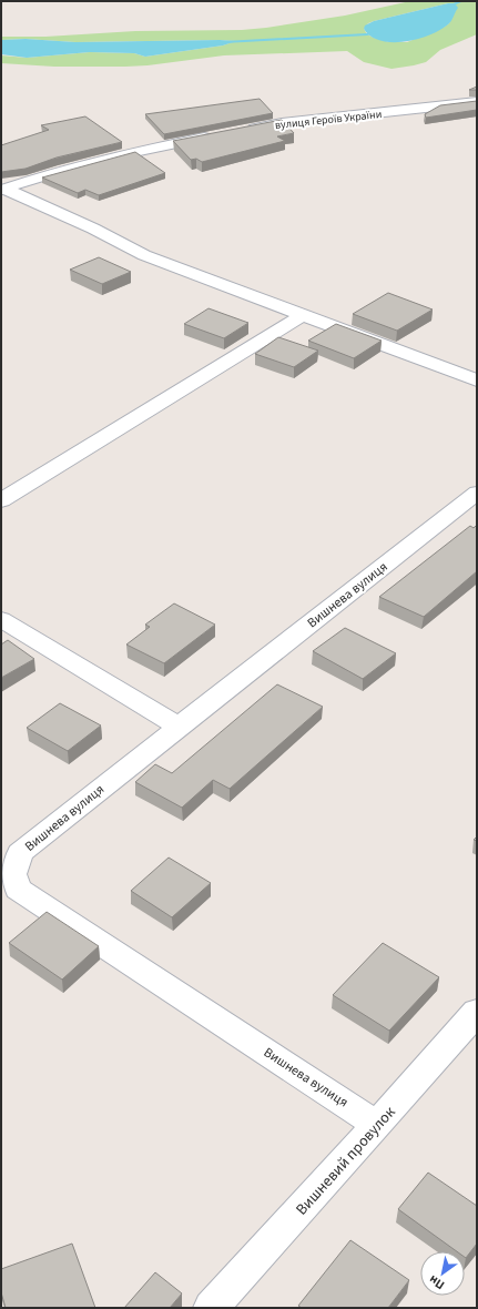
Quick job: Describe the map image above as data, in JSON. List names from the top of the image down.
{
  "streets": {
    "street": ["вулиця Героїв України", "Вишнева вулиця", "Вишневий провулок"]
  },
  "crossings": [
    ["Вишнева вулиця", "Вишневий провулок"]
  ],
  "north": "bottom left"
}
